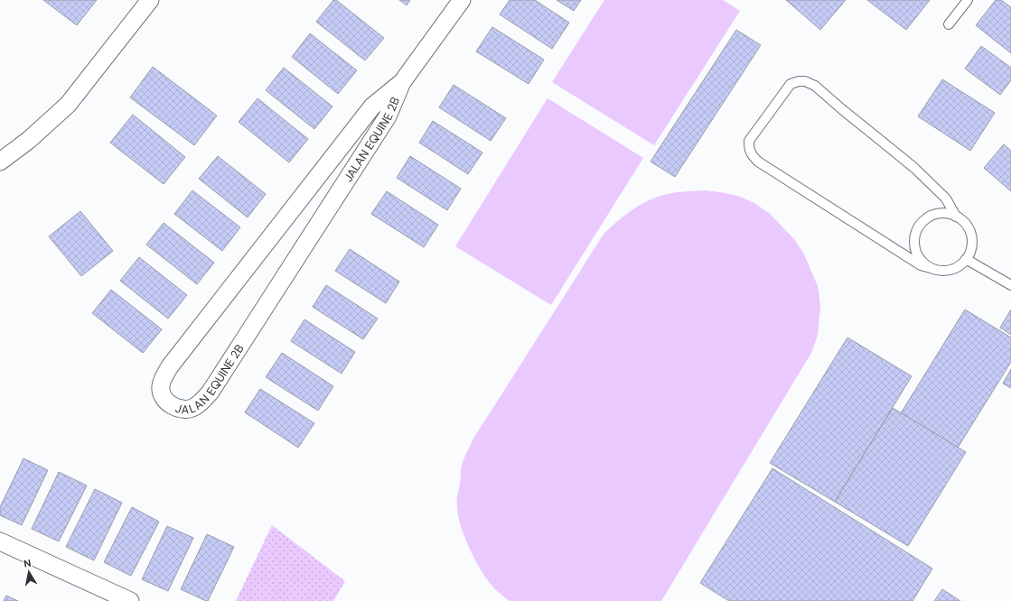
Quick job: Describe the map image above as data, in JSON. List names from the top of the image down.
{
  "streets": {
    "street": ["JALAN EQUINE 2B"]
  },
  "north": "top"
}
